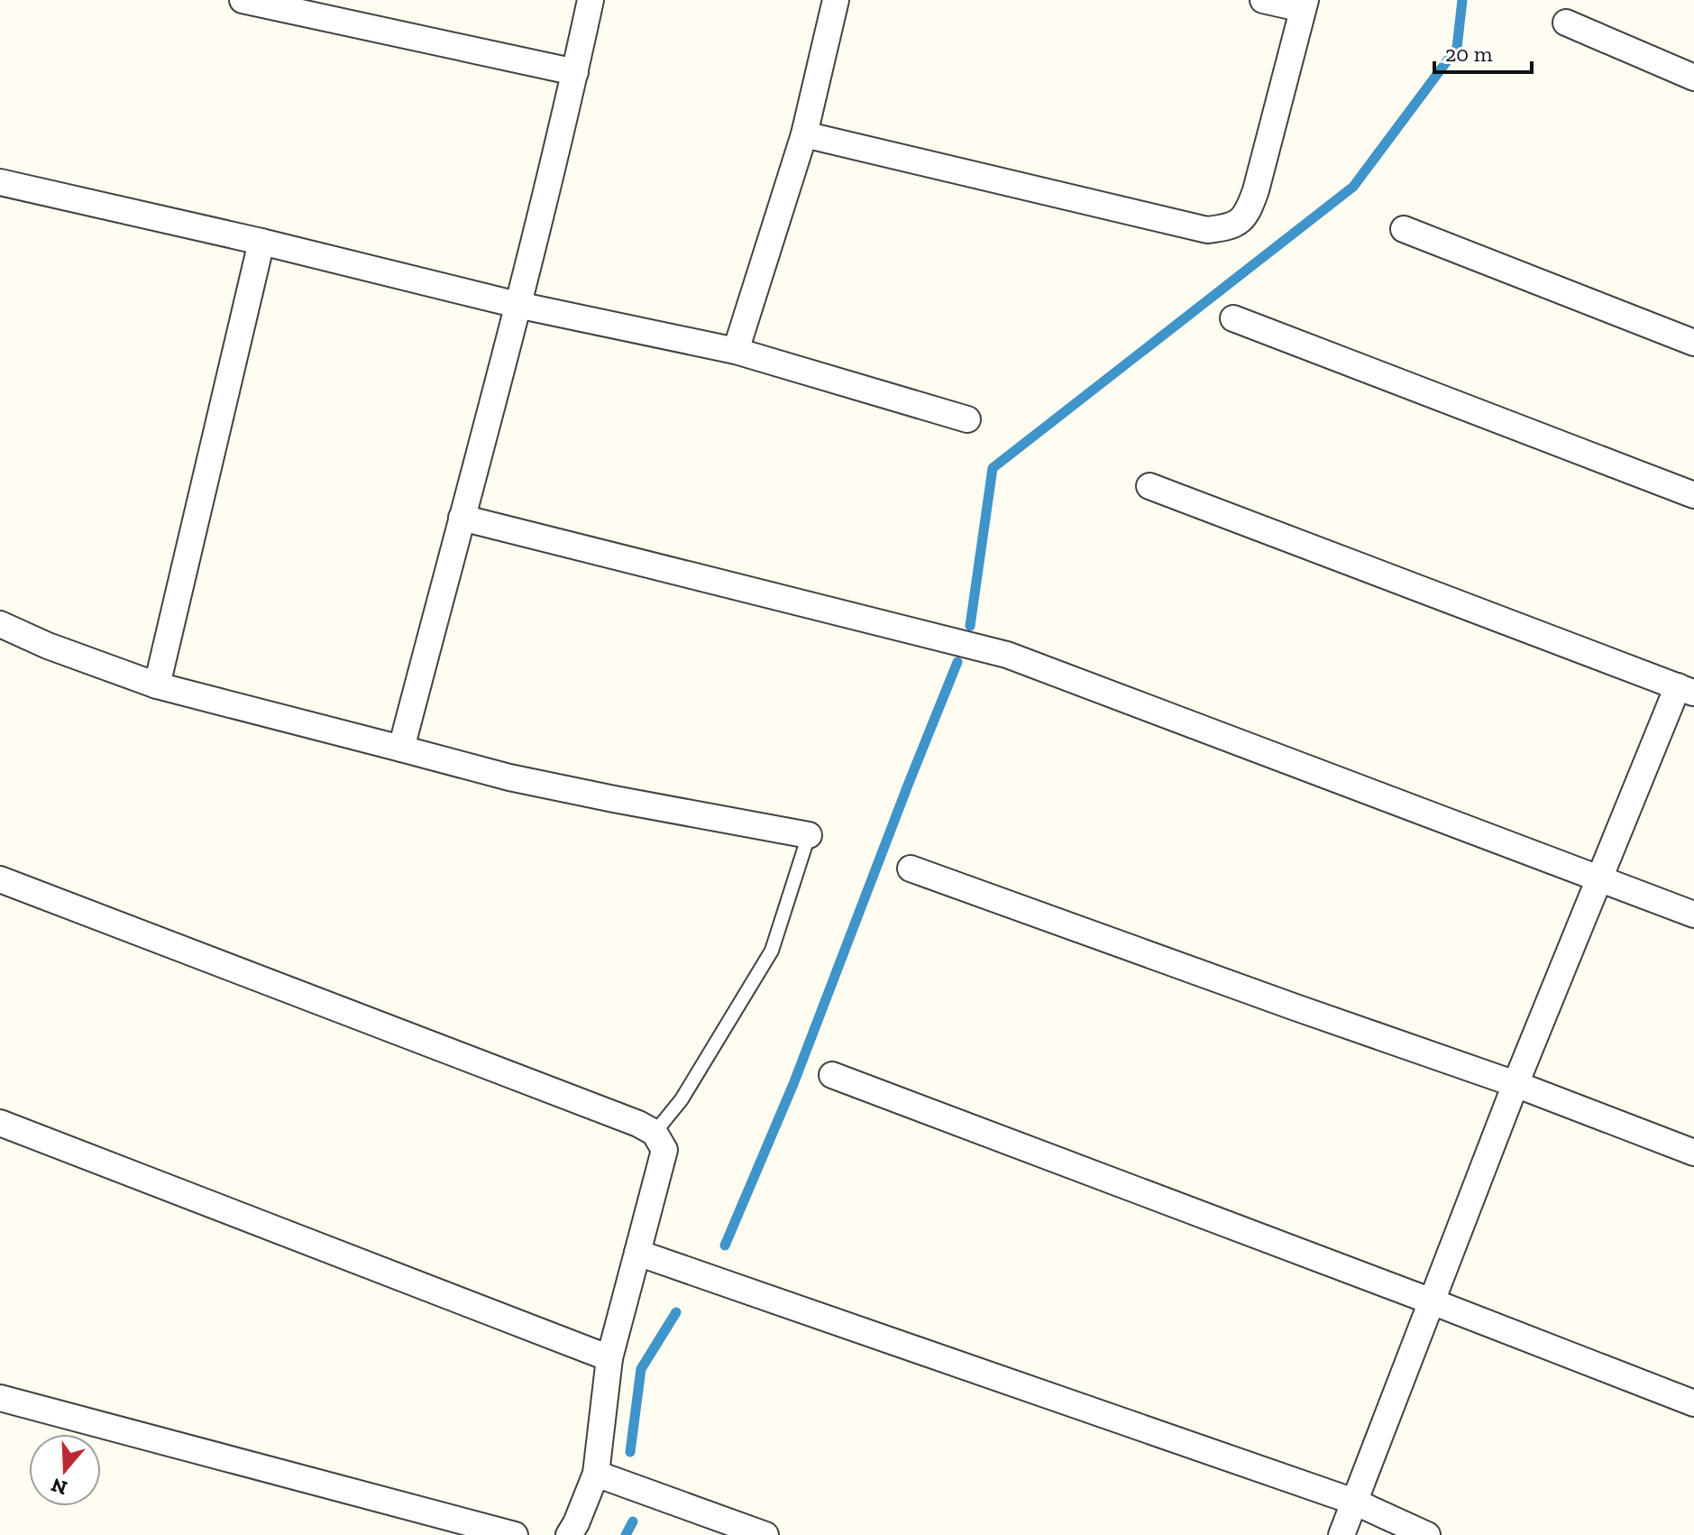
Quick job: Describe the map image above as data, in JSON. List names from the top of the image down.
{
  "scale_bar": "20 m",
  "north": "bottom"
}
